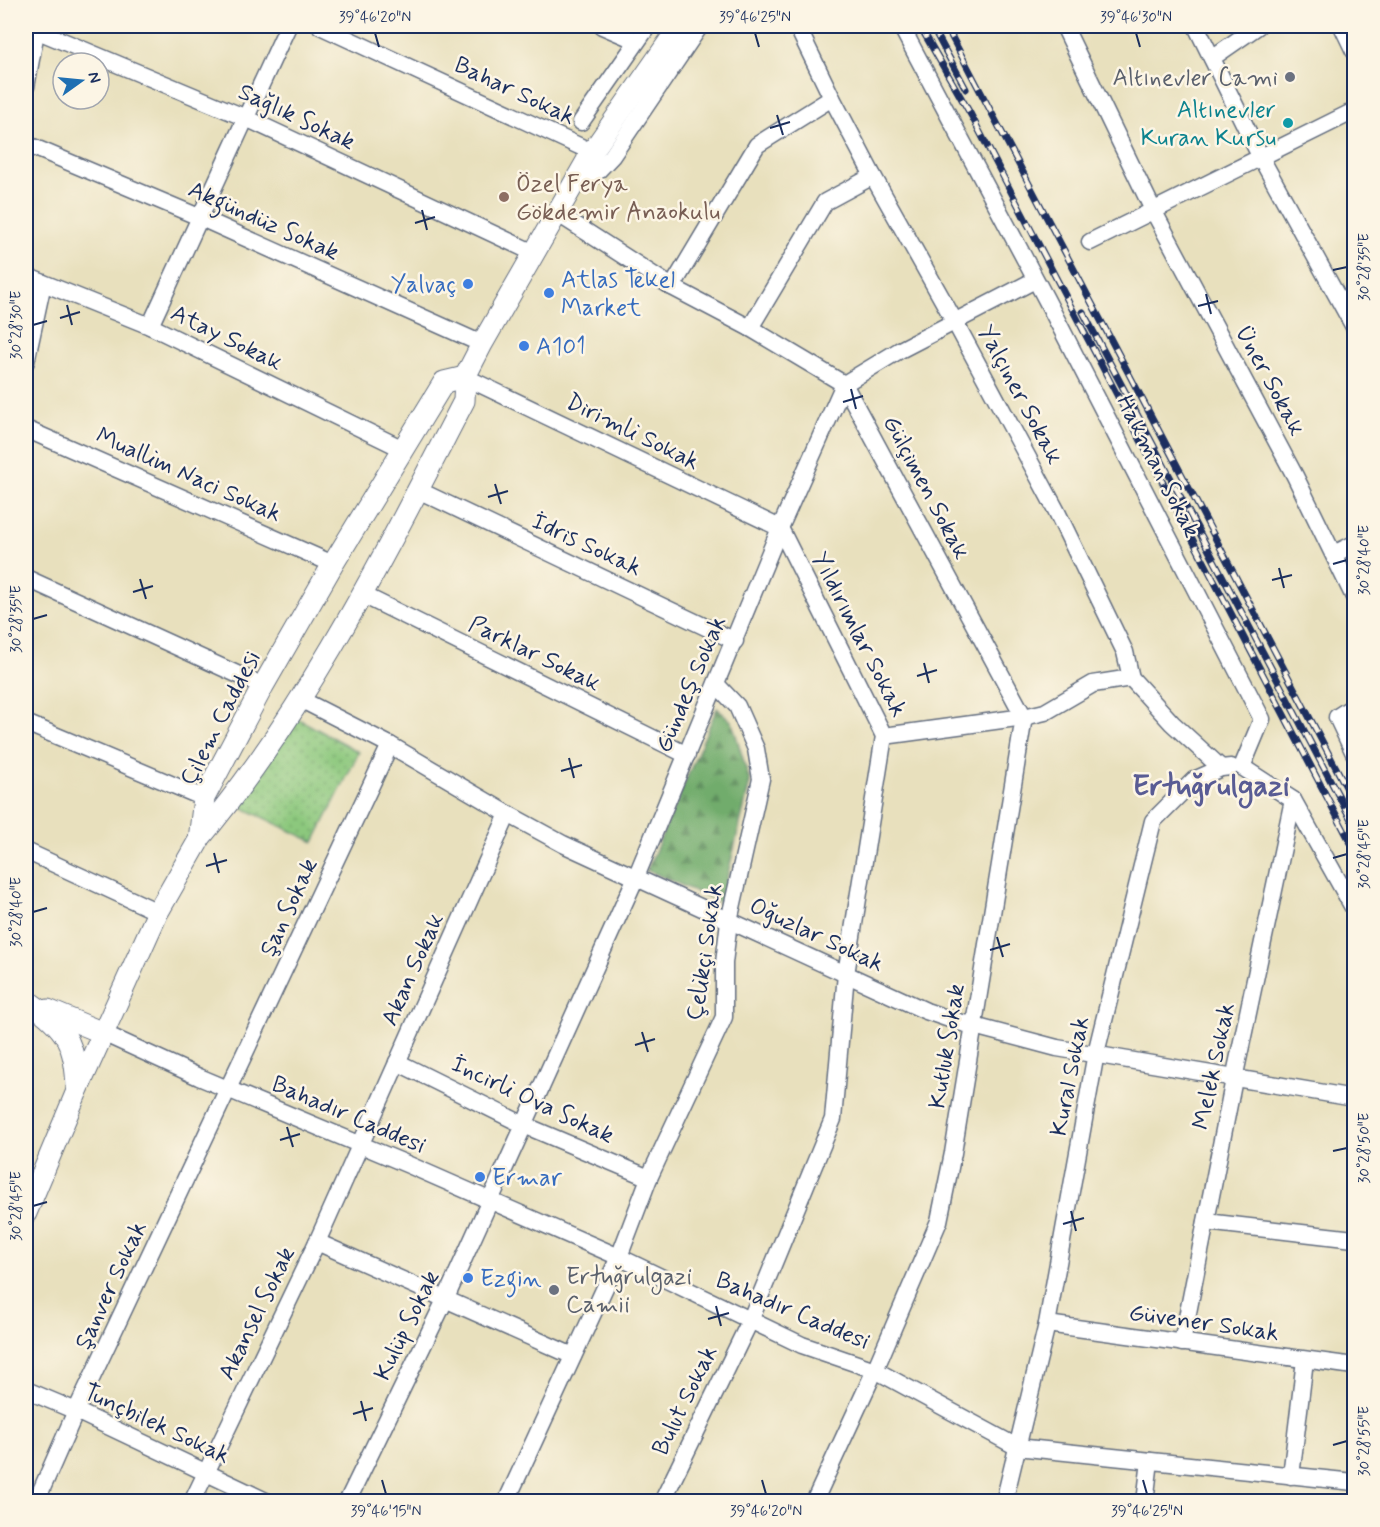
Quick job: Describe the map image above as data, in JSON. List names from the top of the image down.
{
  "streets": {
    "main road": ["Çilem Caddesi"],
    "street": [
      "Bahar Sokak",
      "Sağlık Sokak",
      "Akgündüz Sokak",
      "Atay Sokak",
      "Üner Sokak",
      "Yalçıner Sokak",
      "Dirimli Sokak",
      "Hakman Sokak",
      "Muallim Naci Sokak",
      "Gülçimen Sokak",
      "İdris Sokak",
      "Yıldırımlar Sokak",
      "Parklar Sokak",
      "Gündeş Sokak",
      "Şan Sokak",
      "Oğuzlar Sokak",
      "Çelikçi Sokak",
      "Akan Sokak",
      "Kutluk Sokak",
      "Melek Sokak",
      "Kural Sokak",
      "İncirli Ova Sokak",
      "Bahadır Caddesi",
      "Şanver Sokak",
      "Akansel Sokak",
      "Güvener Sokak",
      "Kulüp Sokak",
      "Bulut Sokak",
      "Tunçbilek Sokak"
    ]
  },
  "crossings": [
    ["Atay Sokak", "Çilem Caddesi"],
    ["Yalçıner Sokak", "Kural Sokak"],
    ["Dirimli Sokak", "Yıldırımlar Sokak"],
    ["Dirimli Sokak", "Gündeş Sokak"],
    ["Dirimli Sokak", "Çilem Caddesi"],
    ["Hakman Sokak", "Kural Sokak"],
    ["Muallim Naci Sokak", "Çilem Caddesi"],
    ["Gülçimen Sokak", "Gündeş Sokak"],
    ["Gülçimen Sokak", "Kutluk Sokak"],
    ["İdris Sokak", "Gündeş Sokak"],
    ["Yıldırımlar Sokak", "Gündeş Sokak"],
    ["Yıldırımlar Sokak", "Oğuzlar Sokak"],
    ["Yıldırımlar Sokak", "Bahadır Caddesi"],
    ["Yıldırımlar Sokak", "Bulut Sokak"],
    ["Parklar Sokak", "Gündeş Sokak"],
    ["Gündeş Sokak", "Oğuzlar Sokak"],
    ["Gündeş Sokak", "Çelikçi Sokak"],
    ["Gündeş Sokak", "İncirli Ova Sokak"],
    ["Gündeş Sokak", "Bahadır Caddesi"],
    ["Gündeş Sokak", "Kulüp Sokak"],
    ["Çilem Caddesi", "Bahadır Caddesi"],
    ["Şan Sokak", "Oğuzlar Sokak"],
    ["Şan Sokak", "Bahadır Caddesi"],
    ["Şan Sokak", "Şanver Sokak"],
    ["Oğuzlar Sokak", "Çelikçi Sokak"],
    ["Oğuzlar Sokak", "Akan Sokak"],
    ["Oğuzlar Sokak", "Kutluk Sokak"],
    ["Oğuzlar Sokak", "Melek Sokak"],
    ["Oğuzlar Sokak", "Kural Sokak"],
    ["Çelikçi Sokak", "İncirli Ova Sokak"],
    ["Çelikçi Sokak", "Bahadır Caddesi"],
    ["Akan Sokak", "İncirli Ova Sokak"],
    ["Akan Sokak", "Bahadır Caddesi"],
    ["Akan Sokak", "Akansel Sokak"],
    ["Kutluk Sokak", "Bahadır Caddesi"],
    ["Melek Sokak", "Güvener Sokak"],
    ["Kural Sokak", "Bahadır Caddesi"],
    ["Kural Sokak", "Güvener Sokak"],
    ["Bahadır Caddesi", "Şanver Sokak"],
    ["Bahadır Caddesi", "Akansel Sokak"],
    ["Bahadır Caddesi", "Kulüp Sokak"],
    ["Bahadır Caddesi", "Bulut Sokak"],
    ["Şanver Sokak", "Tunçbilek Sokak"],
    ["Akansel Sokak", "Tunçbilek Sokak"]
  ],
  "districts": ["Ertuğrulgazi"],
  "places": [
    "Altınevler Cami",
    "Altınevler Kuran Kursu",
    "Özel Ferya Gökdemir Anaokulu",
    "Yalvaç",
    "Atlas Tekel Market",
    "A101",
    "Ermar",
    "Ezgin",
    "Ertuğrulgazi Camii"
  ],
  "north": "right",
  "coordinates": [
    "39°46'20\"N",
    "39°46'25\"N",
    "39°46'30\"N",
    "30°28'35\"E",
    "30°28'30\"E",
    "30°28'40\"E",
    "30°28'45\"E",
    "30°28'50\"E",
    "30°28'55\"E",
    "39°46'15\"N"
  ]
}
